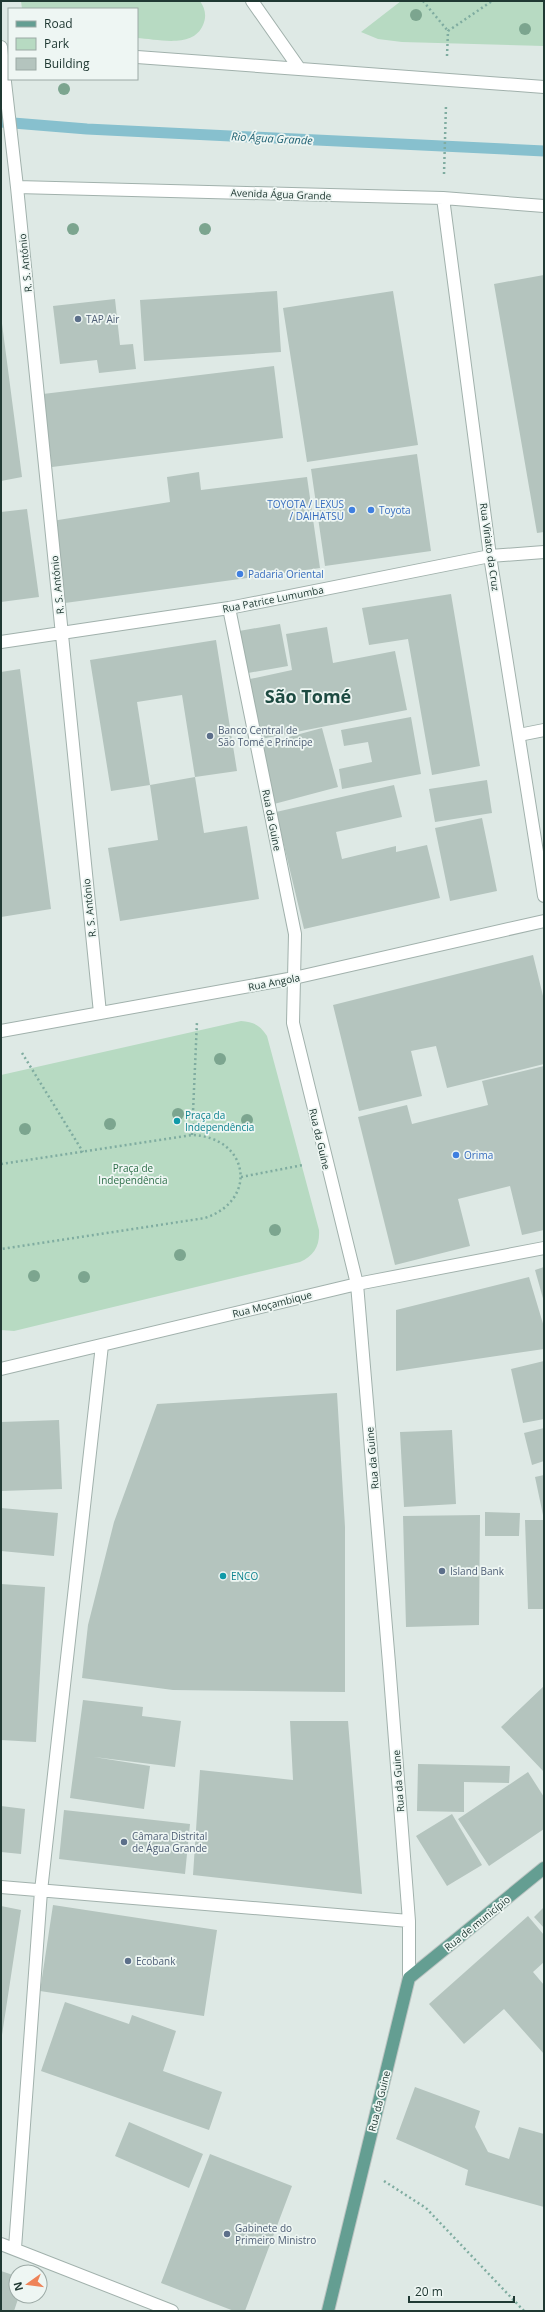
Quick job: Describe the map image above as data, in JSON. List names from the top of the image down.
{
  "streets": {
    "main road": ["Rua da Guine", "Rua de município"],
    "street": [
      "Avenida Água Grande",
      "R. S. António",
      "Rua Viriato da Cruz",
      "Rua Patrice Lumumba",
      "Rua Angola",
      "Rua Moçambique"
    ]
  },
  "crossings": [
    ["Avenida Água Grande", "R. S. António"],
    ["Avenida Água Grande", "Rua Viriato da Cruz"],
    ["R. S. António", "Rua Patrice Lumumba"],
    ["R. S. António", "Rua Angola"],
    ["Rua Viriato da Cruz", "Rua Patrice Lumumba"],
    ["Rua Patrice Lumumba", "Rua da Guine"],
    ["Rua da Guine", "Rua Angola"],
    ["Rua da Guine", "Rua Moçambique"],
    ["Rua da Guine", "Rua de município"]
  ],
  "districts": ["São Tomé"],
  "water": ["Rio Água Grande"],
  "parks": ["Praça de Independência"],
  "places": [
    "TAP Air",
    "TOYOTA / LEXUS / DAIHATSU",
    "Toyota",
    "Padaria Oriental",
    "Banco Central de São Tomé e Príncipe",
    "Praça da Independência",
    "Orima",
    "Island Bank",
    "ENCO",
    "Câmara Distrital de Água Grande",
    "Ecobank",
    "Gabinete do Primeiro Ministro"
  ],
  "legend": ["Road", "Park", "Building"],
  "scale_bar": "20 m",
  "north": "left"
}
